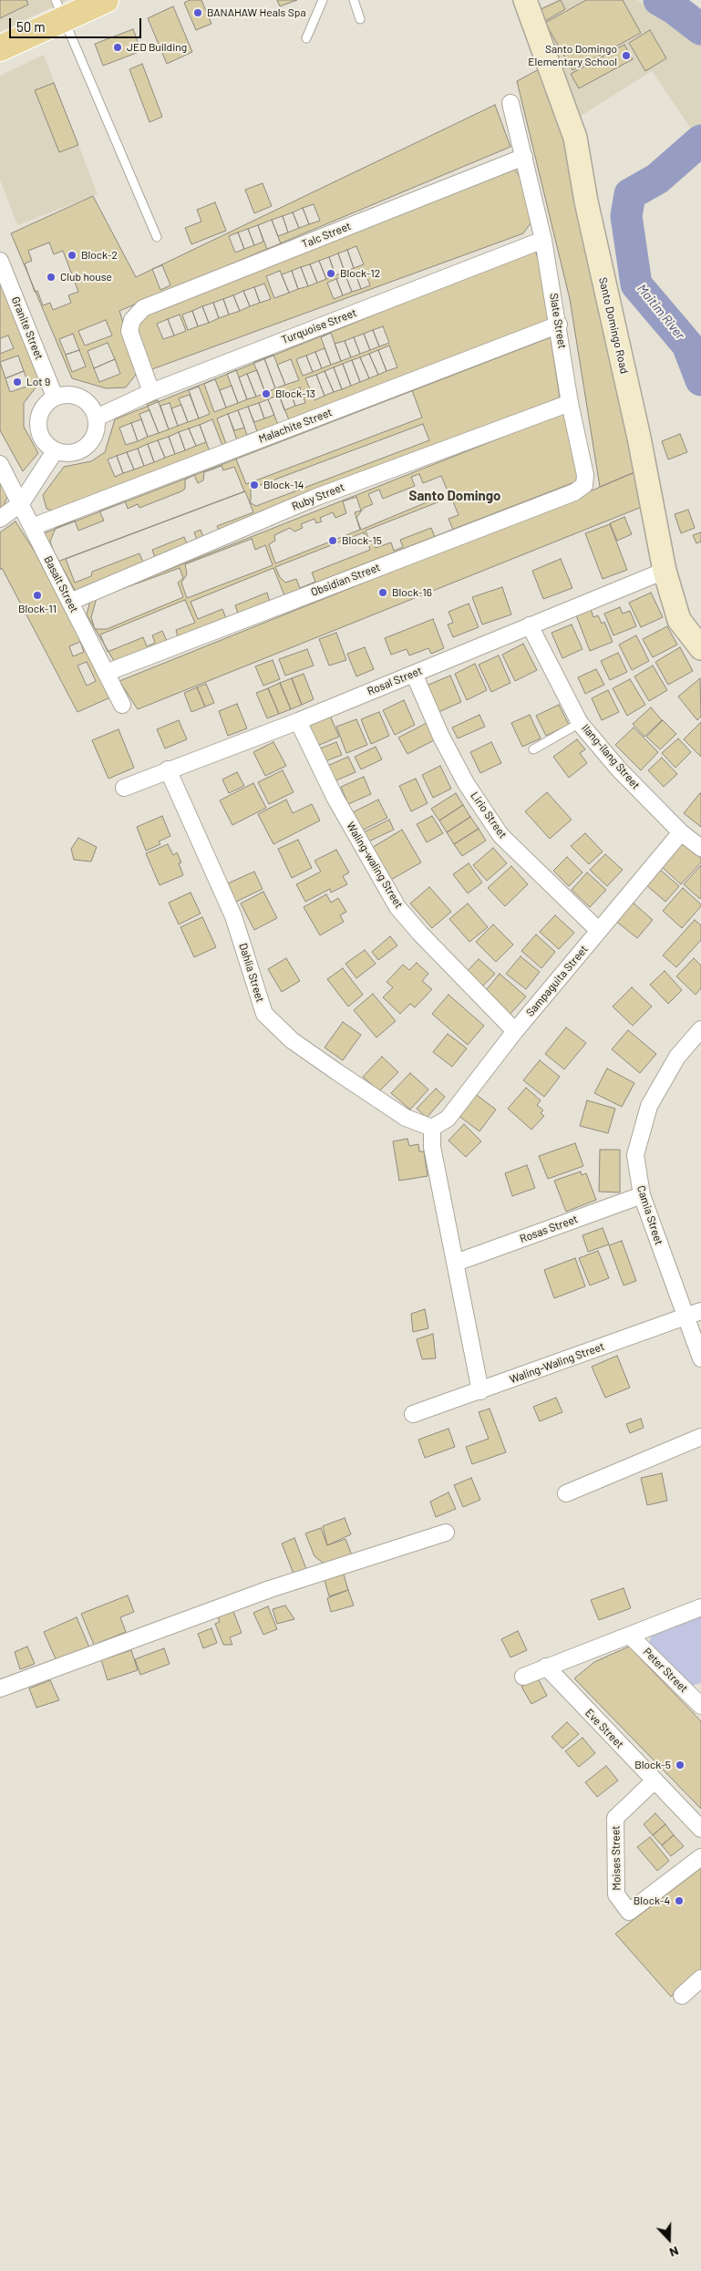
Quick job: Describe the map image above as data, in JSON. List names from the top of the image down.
{
  "streets": {
    "street": [
      "Talc Street",
      "Slate Street",
      "Santo Domingo Road",
      "Turquoise Street",
      "Granite Street",
      "Malachite Street",
      "Ruby Street",
      "Obsidian Street",
      "Basalt Street",
      "Rosal Street",
      "Ilang-ilang Street",
      "Lirio Street",
      "Waling-waling Street",
      "Dahlia Street",
      "Sampaguita Street",
      "Camia Street",
      "Rosas Street",
      "Waling-Waling Street",
      "Peter Street",
      "Eve Street",
      "Moises Street"
    ]
  },
  "crossings": [
    ["Talc Street", "Slate Street"],
    ["Talc Street", "Turquoise Street"],
    ["Slate Street", "Turquoise Street"],
    ["Slate Street", "Malachite Street"],
    ["Slate Street", "Ruby Street"],
    ["Slate Street", "Obsidian Street"],
    ["Santo Domingo Road", "Rosal Street"],
    ["Turquoise Street", "Granite Street"],
    ["Malachite Street", "Basalt Street"],
    ["Ruby Street", "Basalt Street"],
    ["Obsidian Street", "Basalt Street"],
    ["Rosal Street", "Ilang-ilang Street"],
    ["Rosal Street", "Lirio Street"],
    ["Rosal Street", "Waling-waling Street"],
    ["Rosal Street", "Dahlia Street"],
    ["Ilang-ilang Street", "Sampaguita Street"],
    ["Lirio Street", "Sampaguita Street"],
    ["Waling-waling Street", "Sampaguita Street"],
    ["Dahlia Street", "Sampaguita Street"],
    ["Camia Street", "Rosas Street"],
    ["Camia Street", "Waling-Waling Street"],
    ["Eve Street", "Moises Street"]
  ],
  "districts": ["Santo Domingo"],
  "water": ["Maitim River"],
  "places": [
    "BANAHAW Heals Spa",
    "JED Building",
    "Santo Domingo Elementary School",
    "Block-2",
    "Block-12",
    "Club house",
    "Lot 9",
    "Block-13",
    "Block-14",
    "Block-15",
    "Block-16",
    "Block-11",
    "Block-5",
    "Block-4"
  ],
  "scale_bar": "50 m",
  "north": "bottom"
}
